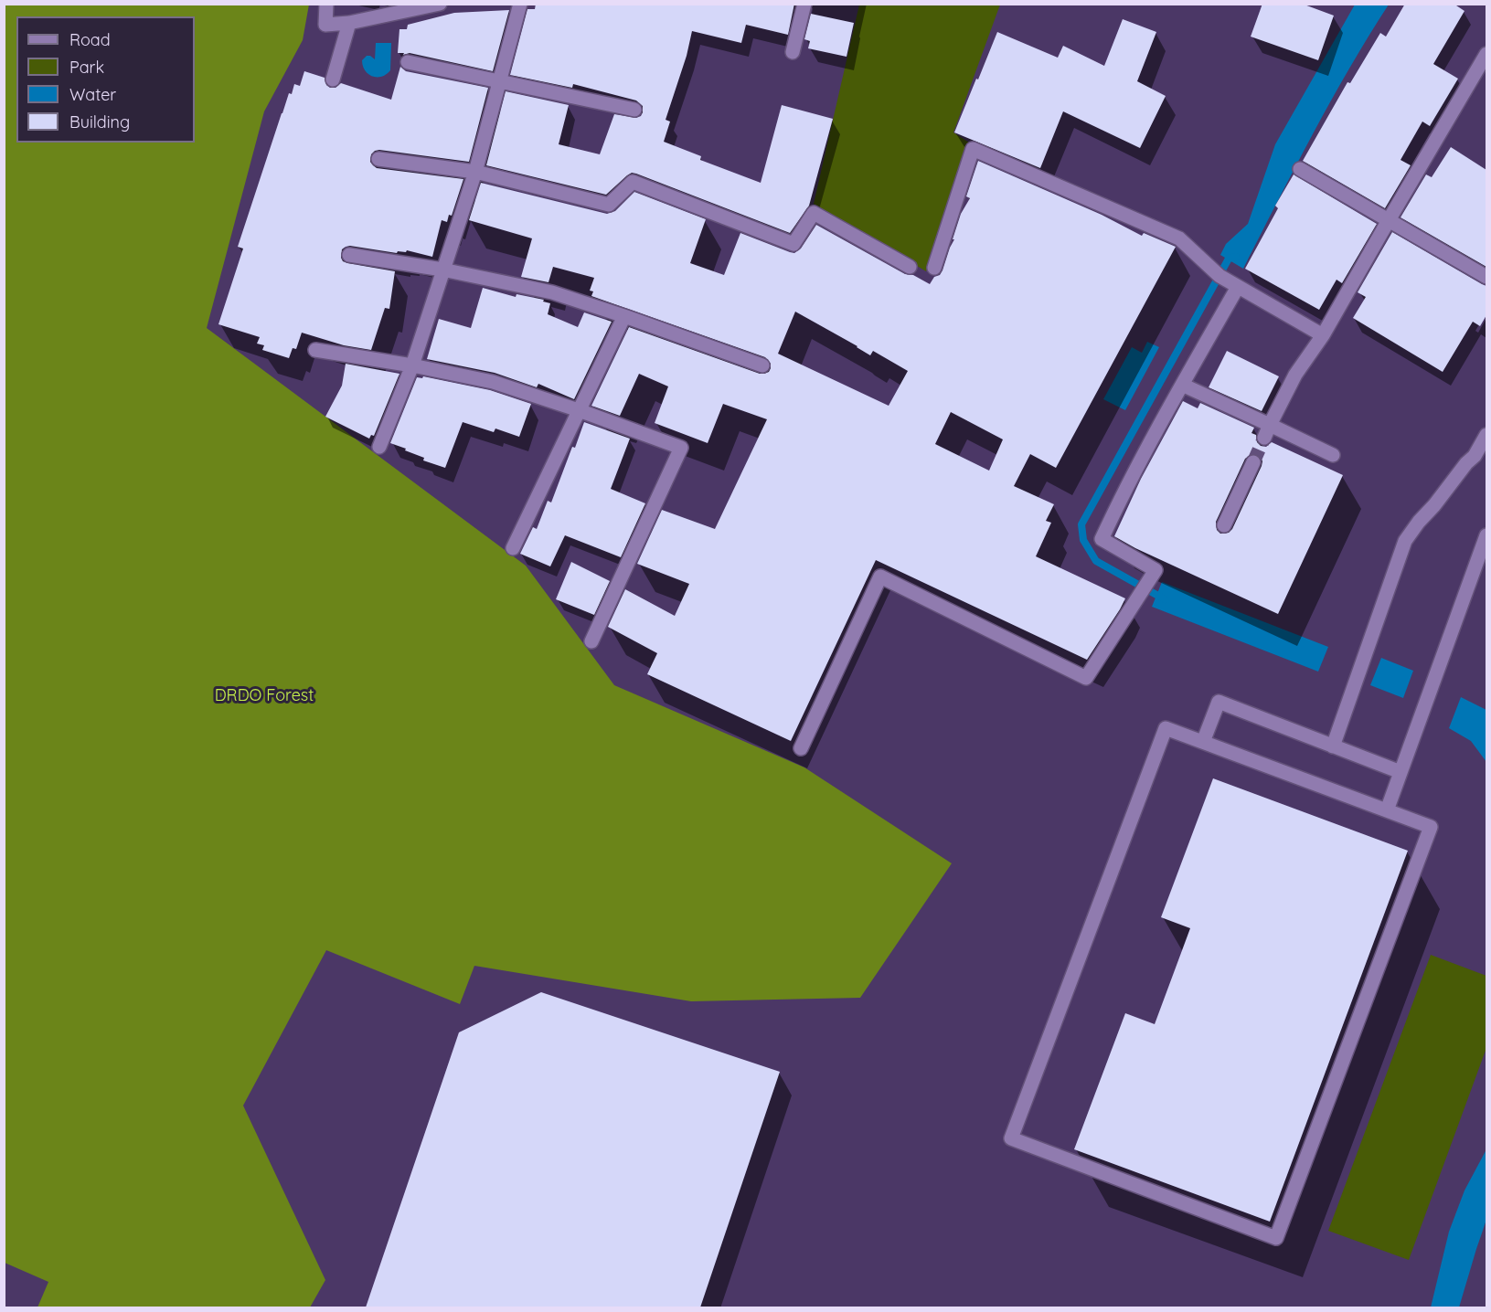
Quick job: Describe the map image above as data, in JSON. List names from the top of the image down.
{
  "parks": ["DRDO Forest"],
  "legend": [
    "Road",
    "Park",
    "Water",
    "Building"
  ]
}
